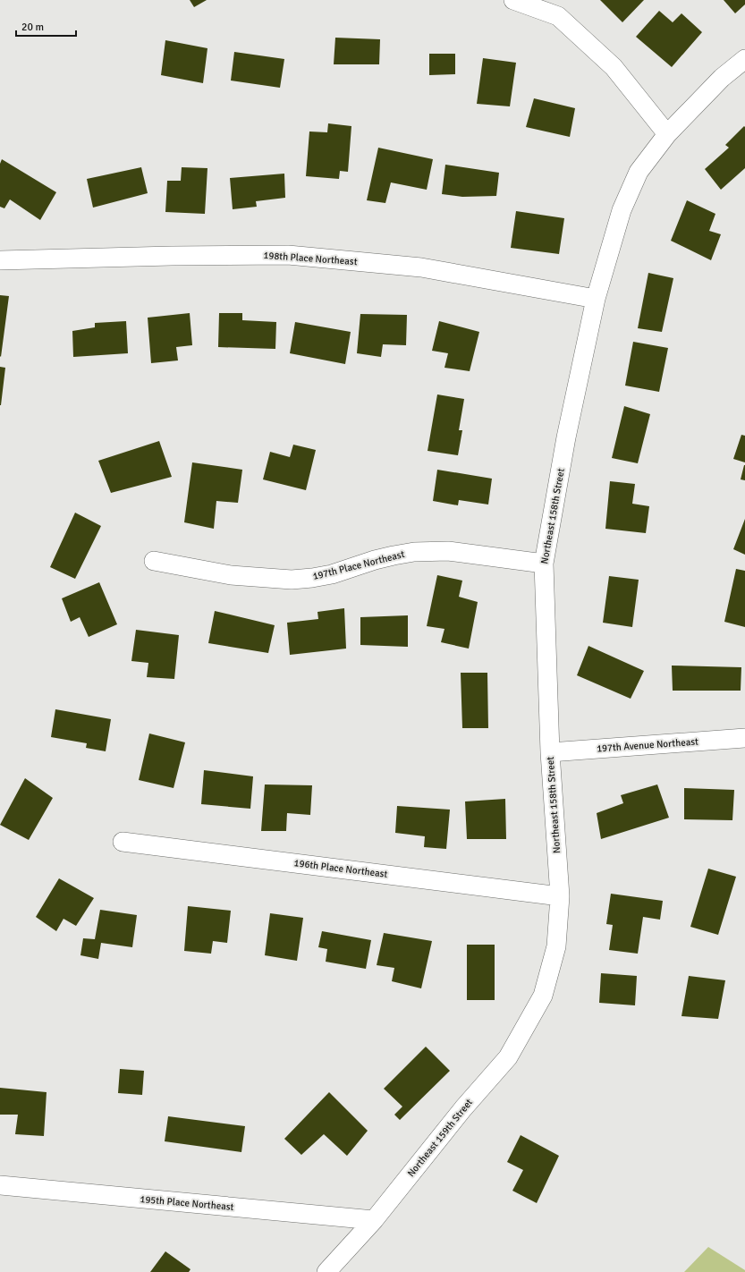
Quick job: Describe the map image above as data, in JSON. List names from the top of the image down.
{
  "streets": {
    "street": [
      "198th Place Northeast",
      "Northeast 158th Street",
      "197th Place Northeast",
      "197th Avenue Northeast",
      "196th Place Northeast",
      "Northeast 159th Street",
      "195th Place Northeast"
    ]
  },
  "crossings": [
    ["198th Place Northeast", "Northeast 158th Street"],
    ["Northeast 158th Street", "197th Place Northeast"],
    ["Northeast 158th Street", "197th Avenue Northeast"],
    ["Northeast 158th Street", "196th Place Northeast"],
    ["Northeast 158th Street", "Northeast 159th Street"],
    ["Northeast 159th Street", "195th Place Northeast"]
  ],
  "scale_bar": "20 m"
}
